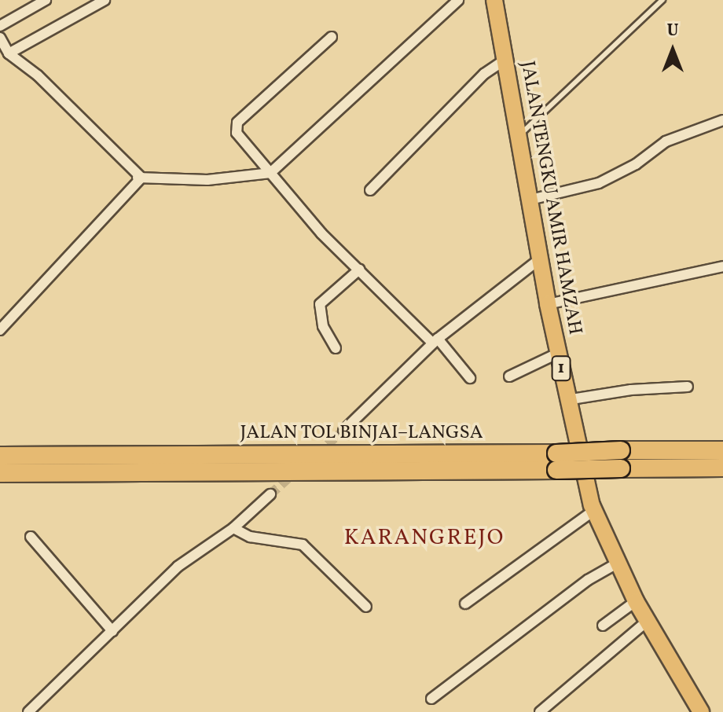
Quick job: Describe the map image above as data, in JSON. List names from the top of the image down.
{
  "streets": {
    "highway": ["JALAN TENGKU AMIR HAMZAH", "1", "JALAN TOL BINJAI–LANGSA"]
  },
  "districts": ["KARANGREJO"],
  "north": "top"
}
